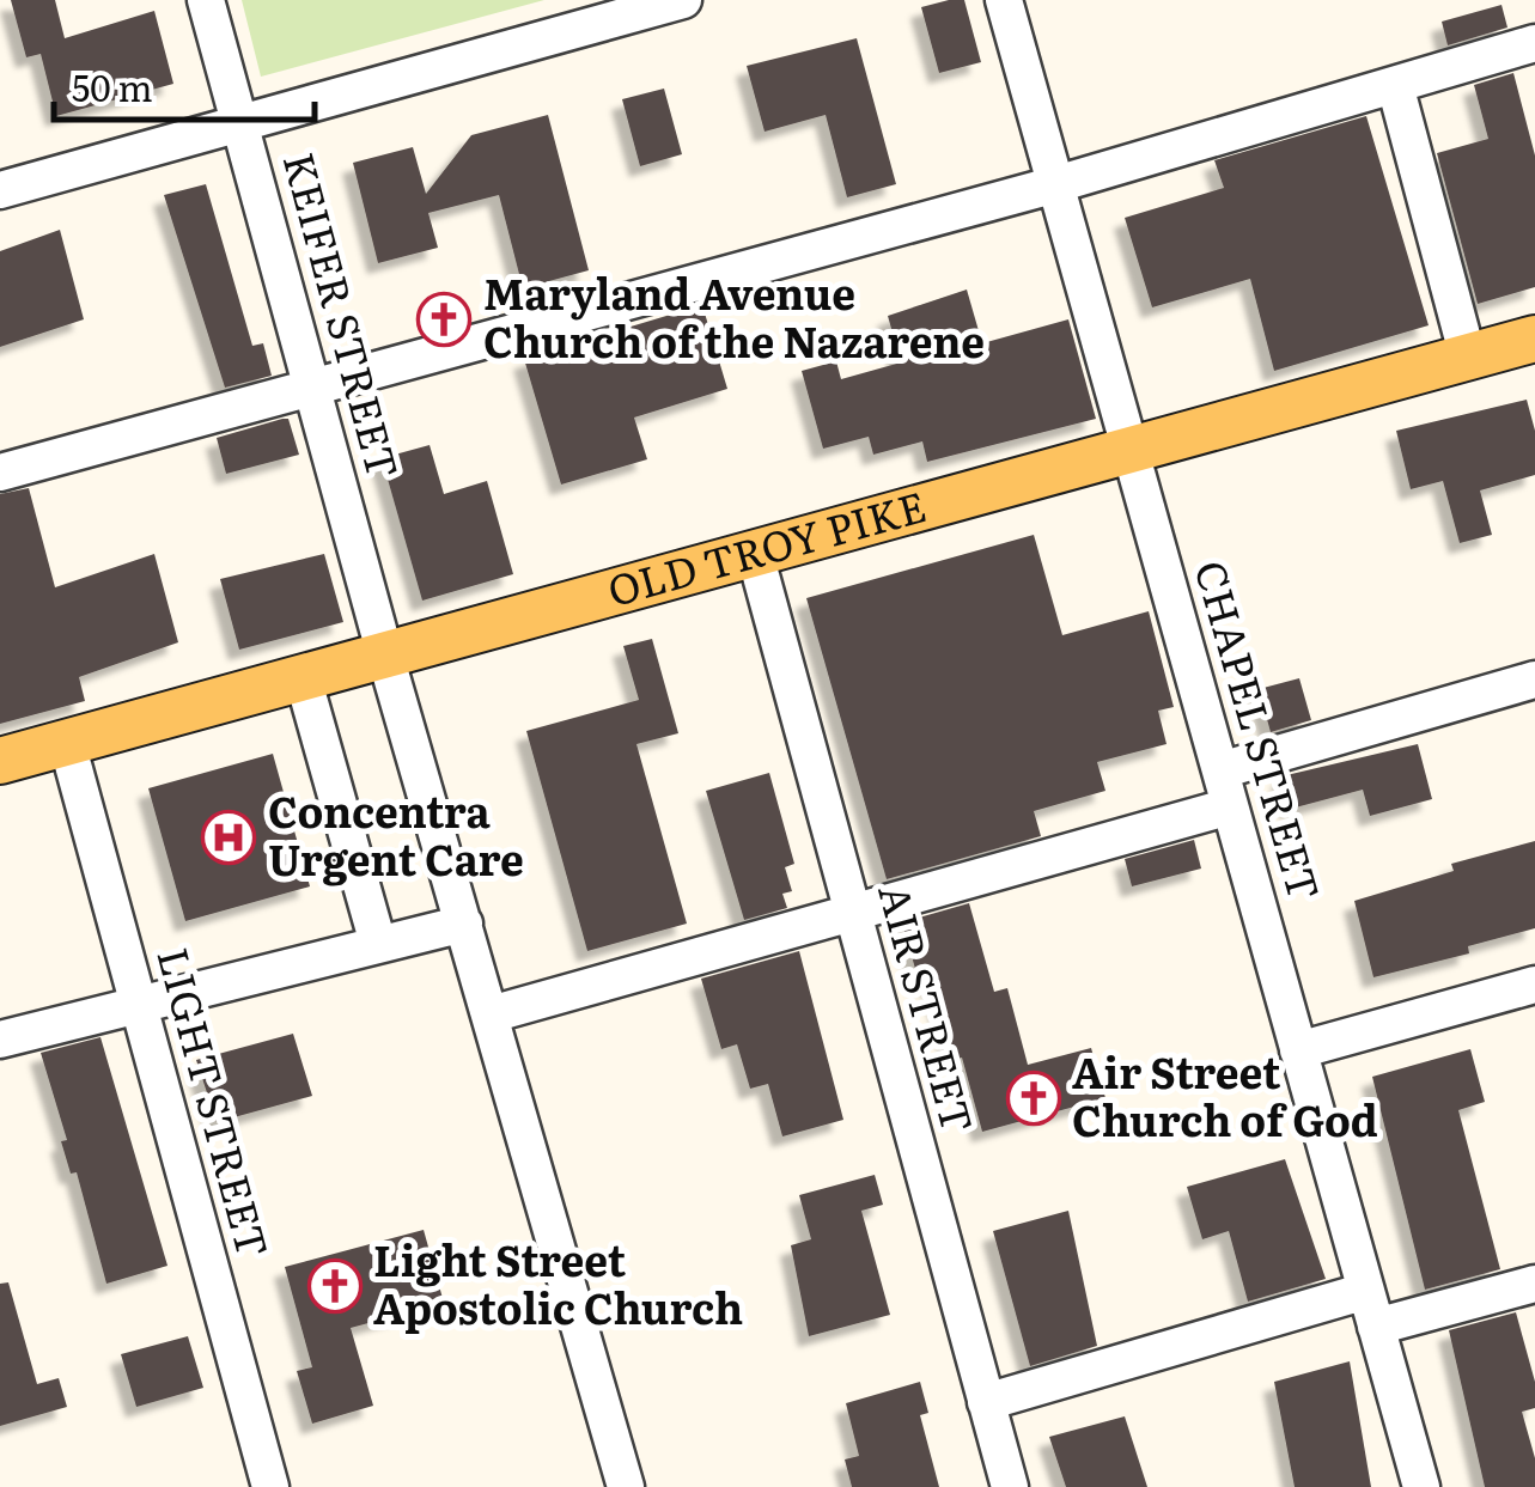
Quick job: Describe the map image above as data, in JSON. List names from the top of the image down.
{
  "streets": {
    "main road": ["OLD TROY PIKE"],
    "street": [
      "KEIFER STREET",
      "CHAPEL STREET",
      "AIR STREET",
      "LIGHT STREET"
    ]
  },
  "crossings": [
    ["KEIFER STREET", "OLD TROY PIKE"],
    ["OLD TROY PIKE", "CHAPEL STREET"],
    ["OLD TROY PIKE", "AIR STREET"],
    ["OLD TROY PIKE", "LIGHT STREET"]
  ],
  "places": {
    "church": ["Maryland Avenue Church of the Nazarene", "Air Street Church of God", "Light Street Apostolic Church"],
    "hospital": ["Concentra Urgent Care"]
  },
  "scale_bar": "50 m"
}
